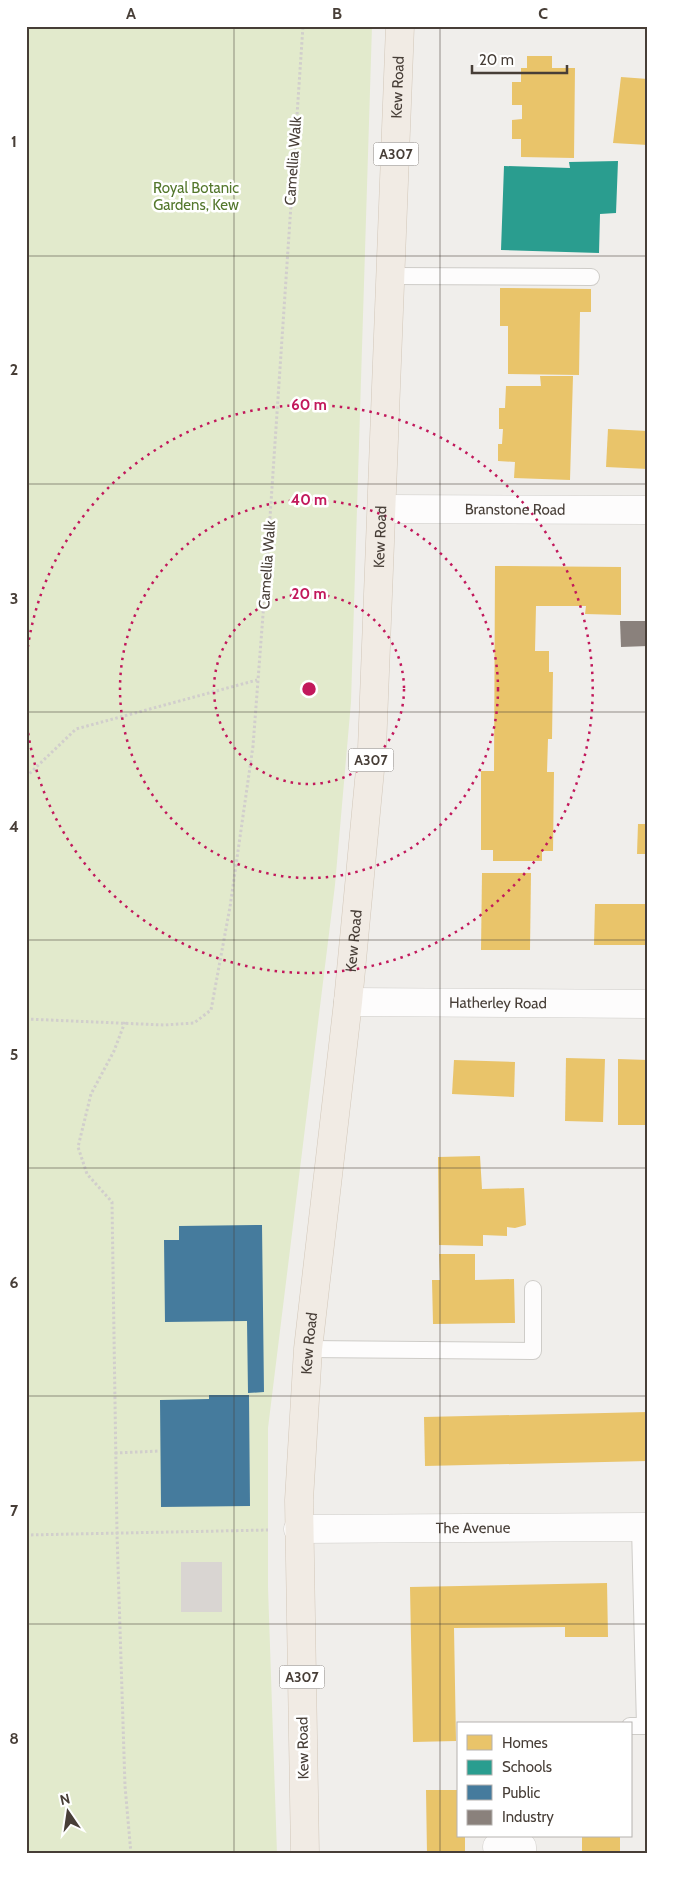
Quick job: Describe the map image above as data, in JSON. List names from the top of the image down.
{
  "streets": {
    "main road": ["Kew Road", "A307"],
    "street": ["Branstone Road", "Hatherley Road", "The Avenue"],
    "path": ["Camellia Walk"]
  },
  "crossings": [
    ["Kew Road", "Branstone Road"],
    ["Kew Road", "Hatherley Road"],
    ["Kew Road", "The Avenue"]
  ],
  "parks": ["Royal Botanic Gardens, Kew"],
  "legend": [
    "Homes",
    "Schools",
    "Public",
    "Industry"
  ],
  "scale_bar": "20 m",
  "north": "top",
  "grid": {
    "columns": ["A", "B", "C"],
    "rows": [
      "1",
      "2",
      "3",
      "4",
      "5",
      "6",
      "7",
      "8"
    ]
  },
  "rings": ["60 m", "40 m", "20 m"]
}
